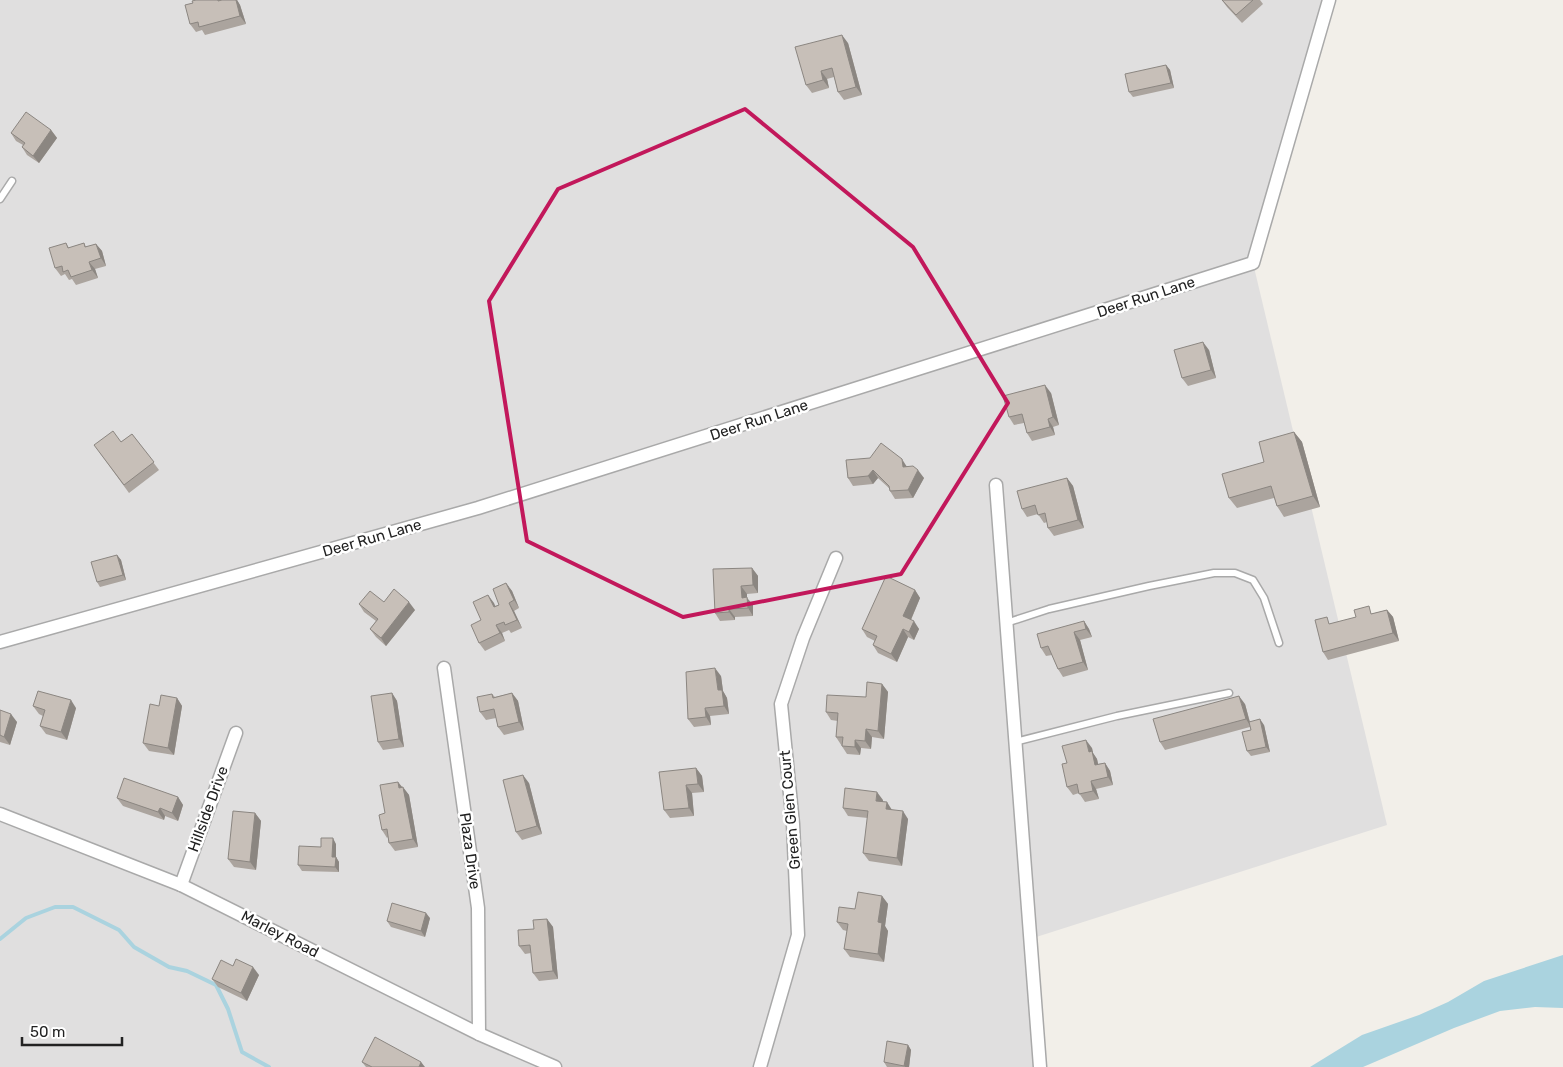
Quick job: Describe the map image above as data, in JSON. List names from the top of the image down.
{
  "streets": {
    "street": [
      "Deer Run Lane",
      "Hillside Drive",
      "Green Glen Court",
      "Plaza Drive",
      "Marley Road"
    ]
  },
  "crossings": [
    ["Hillside Drive", "Marley Road"],
    ["Plaza Drive", "Marley Road"]
  ],
  "scale_bar": "50 m"
}
